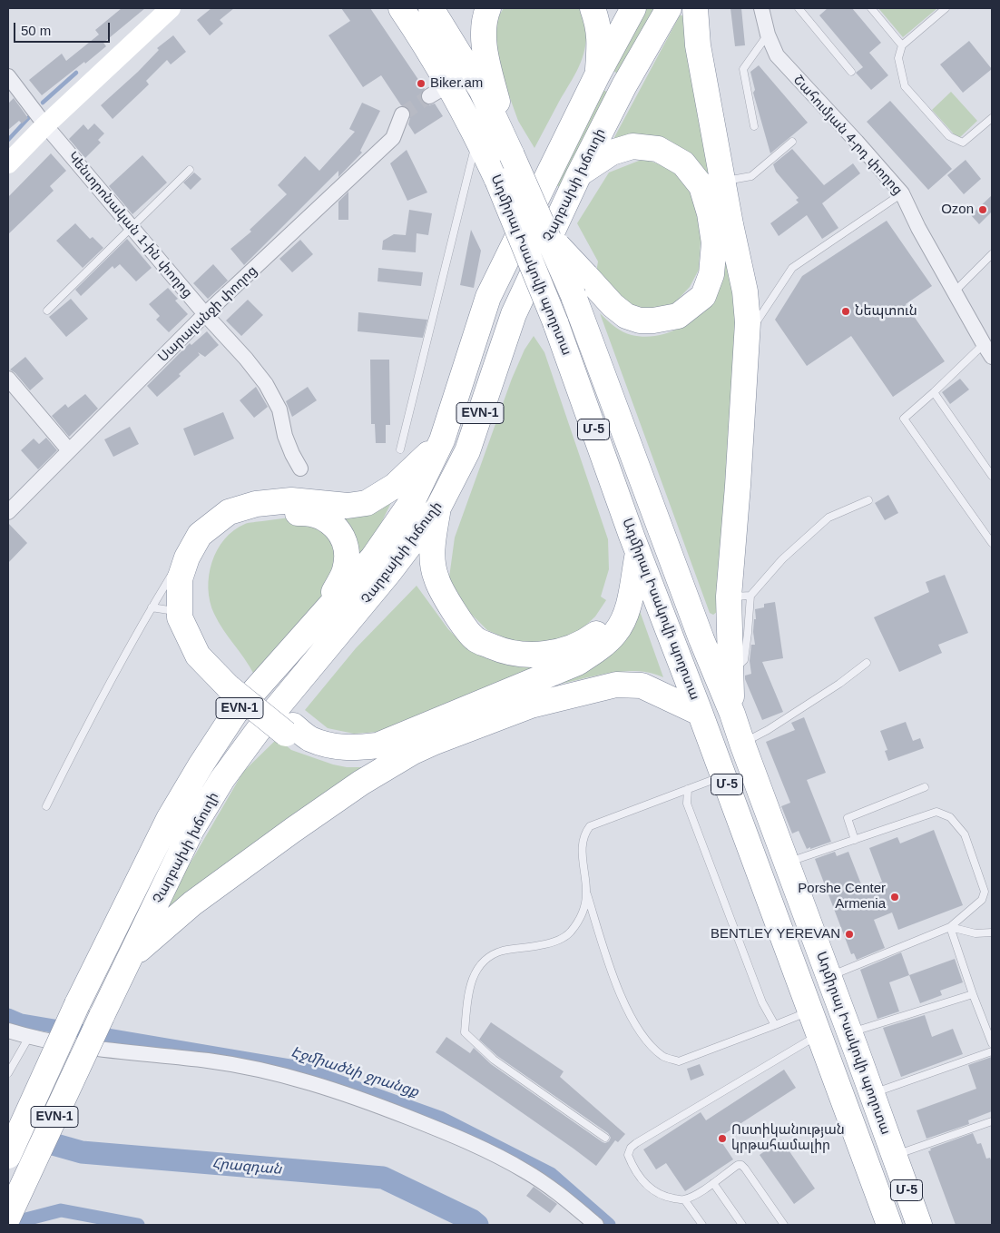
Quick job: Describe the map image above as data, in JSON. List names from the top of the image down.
{
  "streets": {
    "highway": [
      "Չարբախի խճուղի",
      "Ադմիրալ Իսակովի պողոտա",
      "EVN-1",
      "Մ-5"
    ],
    "street": ["Շահումյան 4-րդ փողոց", "Կենտրոնական 1-ին փողոց", "Սարալանջի փողոց"]
  },
  "crossings": [
    ["Չարբախի խճուղի", "Ադմիրալ Իսակովի պողոտա"],
    ["Կենտրոնական 1-ին փողոց", "Սարալանջի փողոց"]
  ],
  "water": ["Էջմիածնի ջրանցք", "Հրազդան"],
  "places": [
    "Biker.am",
    "Ozon",
    "Նեպտուն",
    "Porshe Center Armenia",
    "BENTLEY YEREVAN",
    "Ոստիկանության կրթահամալիր"
  ],
  "scale_bar": "50 m"
}
